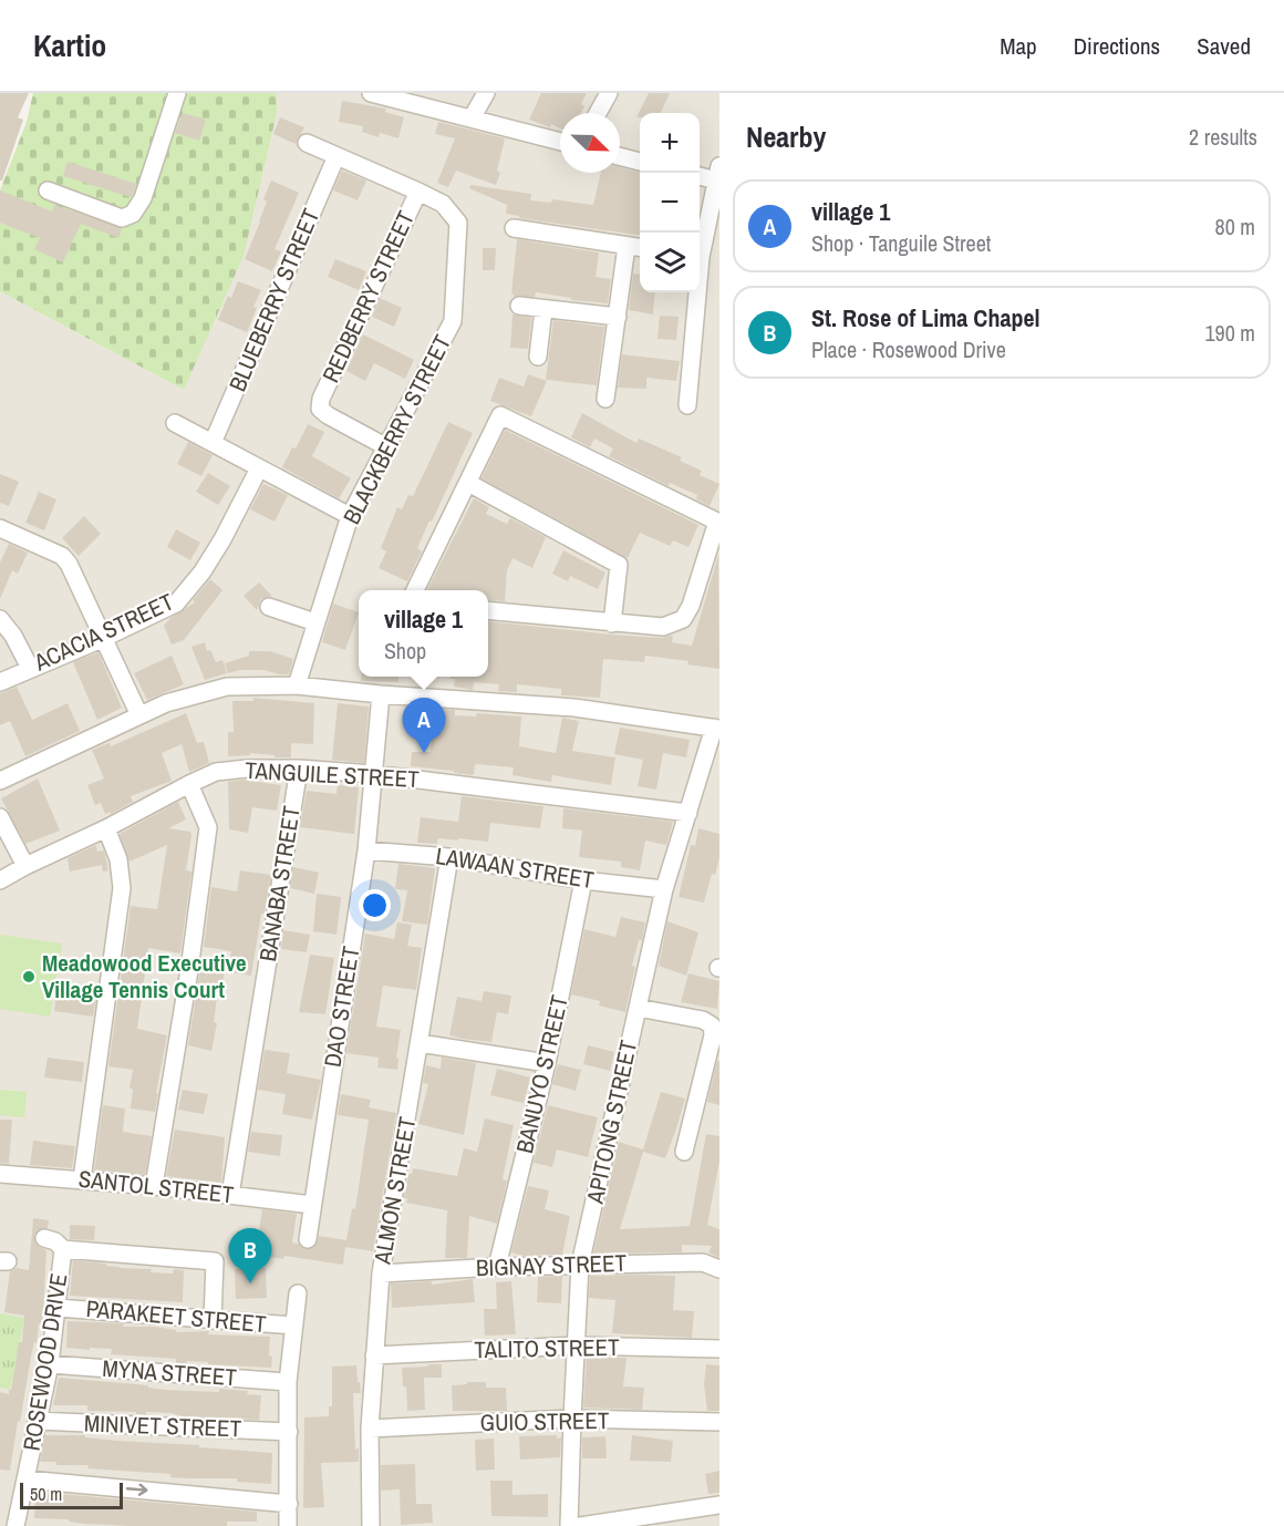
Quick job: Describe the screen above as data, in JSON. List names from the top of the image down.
{
  "streets": {
    "street": [
      "REDBERRY STREET",
      "BLUEBERRY STREET",
      "BLACKBERRY STREET",
      "ACACIA STREET",
      "TANGUILE STREET",
      "LAWAAN STREET",
      "BANABA STREET",
      "DAO STREET",
      "BANUYO STREET",
      "APITONG STREET",
      "SANTOL STREET",
      "ALMON STREET",
      "BIGNAY STREET",
      "PARAKEET STREET",
      "TALITO STREET",
      "ROSEWOOD DRIVE",
      "MYNA STREET",
      "GUIO STREET",
      "MINIVET STREET"
    ]
  },
  "crossings": [
    ["REDBERRY STREET", "BLACKBERRY STREET"],
    ["BLUEBERRY STREET", "BLACKBERRY STREET"],
    ["TANGUILE STREET", "BANABA STREET"],
    ["TANGUILE STREET", "DAO STREET"],
    ["TANGUILE STREET", "APITONG STREET"],
    ["LAWAAN STREET", "DAO STREET"],
    ["LAWAAN STREET", "BANUYO STREET"],
    ["LAWAAN STREET", "APITONG STREET"],
    ["LAWAAN STREET", "ALMON STREET"],
    ["BANABA STREET", "SANTOL STREET"],
    ["DAO STREET", "SANTOL STREET"],
    ["BANUYO STREET", "BIGNAY STREET"],
    ["APITONG STREET", "BIGNAY STREET"],
    ["APITONG STREET", "TALITO STREET"],
    ["APITONG STREET", "GUIO STREET"],
    ["ALMON STREET", "BIGNAY STREET"],
    ["ALMON STREET", "TALITO STREET"],
    ["ALMON STREET", "GUIO STREET"],
    ["PARAKEET STREET", "ROSEWOOD DRIVE"],
    ["ROSEWOOD DRIVE", "MYNA STREET"],
    ["ROSEWOOD DRIVE", "MINIVET STREET"]
  ],
  "places": ["Meadowood Executive Village Tennis Court"],
  "scale_bar": "50 m",
  "north": "bottom right",
  "page": {
    "header": "Kartio",
    "nav": ["Map", "Directions", "Saved"],
    "heading": ["Nearby", "2 results"],
    "map_buttons": ["+", "−"],
    "list": [
      {
        "mark": "A",
        "name": "village 1",
        "note": "Shop · Tanguile Street",
        "value": "80 m"
      },
      {
        "mark": "B",
        "name": "St. Rose of Lima Chapel",
        "note": "Place · Rosewood Drive",
        "value": "190 m"
      }
    ],
    "popup": ["village 1", "Shop"],
    "pins": ["A", "B"],
    "scale": "50 m"
  }
}
